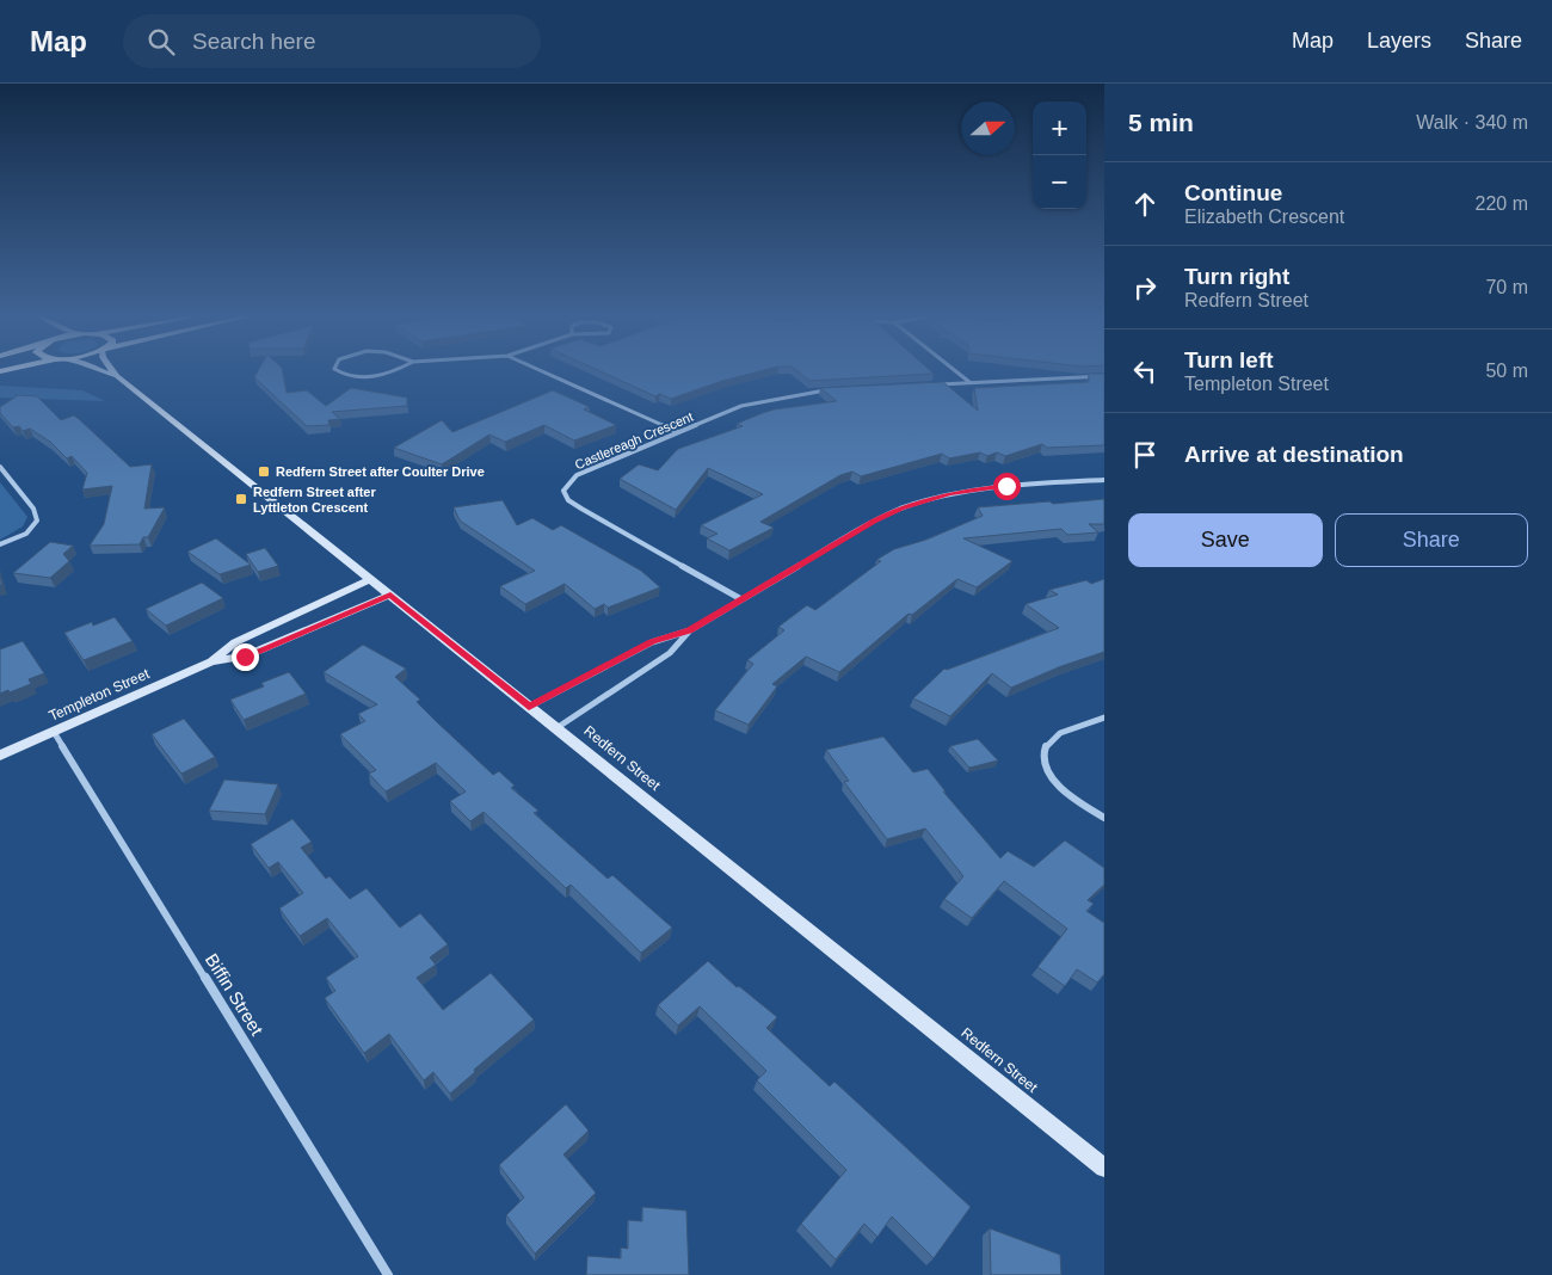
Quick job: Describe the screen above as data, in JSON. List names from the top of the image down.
{
  "streets": {
    "main road": ["Templeton Street", "Redfern Street"],
    "street": ["Castlereagh Crescent", "Biffin Street"]
  },
  "crossings": [
    ["Templeton Street", "Redfern Street"],
    ["Templeton Street", "Biffin Street"]
  ],
  "places": {
    "transit": ["Redfern Street after Coulter Drive", "Redfern Street after Lyttleton Crescent"]
  },
  "north": "right",
  "page": {
    "header": "Map",
    "search": "Search here",
    "nav": ["Map", "Layers", "Share"],
    "heading": ["5 min", "Walk · 340 m"],
    "map_buttons": ["+", "−"],
    "list": [
      ["Continue", "Elizabeth Crescent", "220 m"],
      ["Turn right", "Redfern Street", "70 m"],
      ["Turn left", "Templeton Street", "50 m"],
      "Arrive at destination"
    ],
    "buttons": ["Save", "Share"]
  }
}
